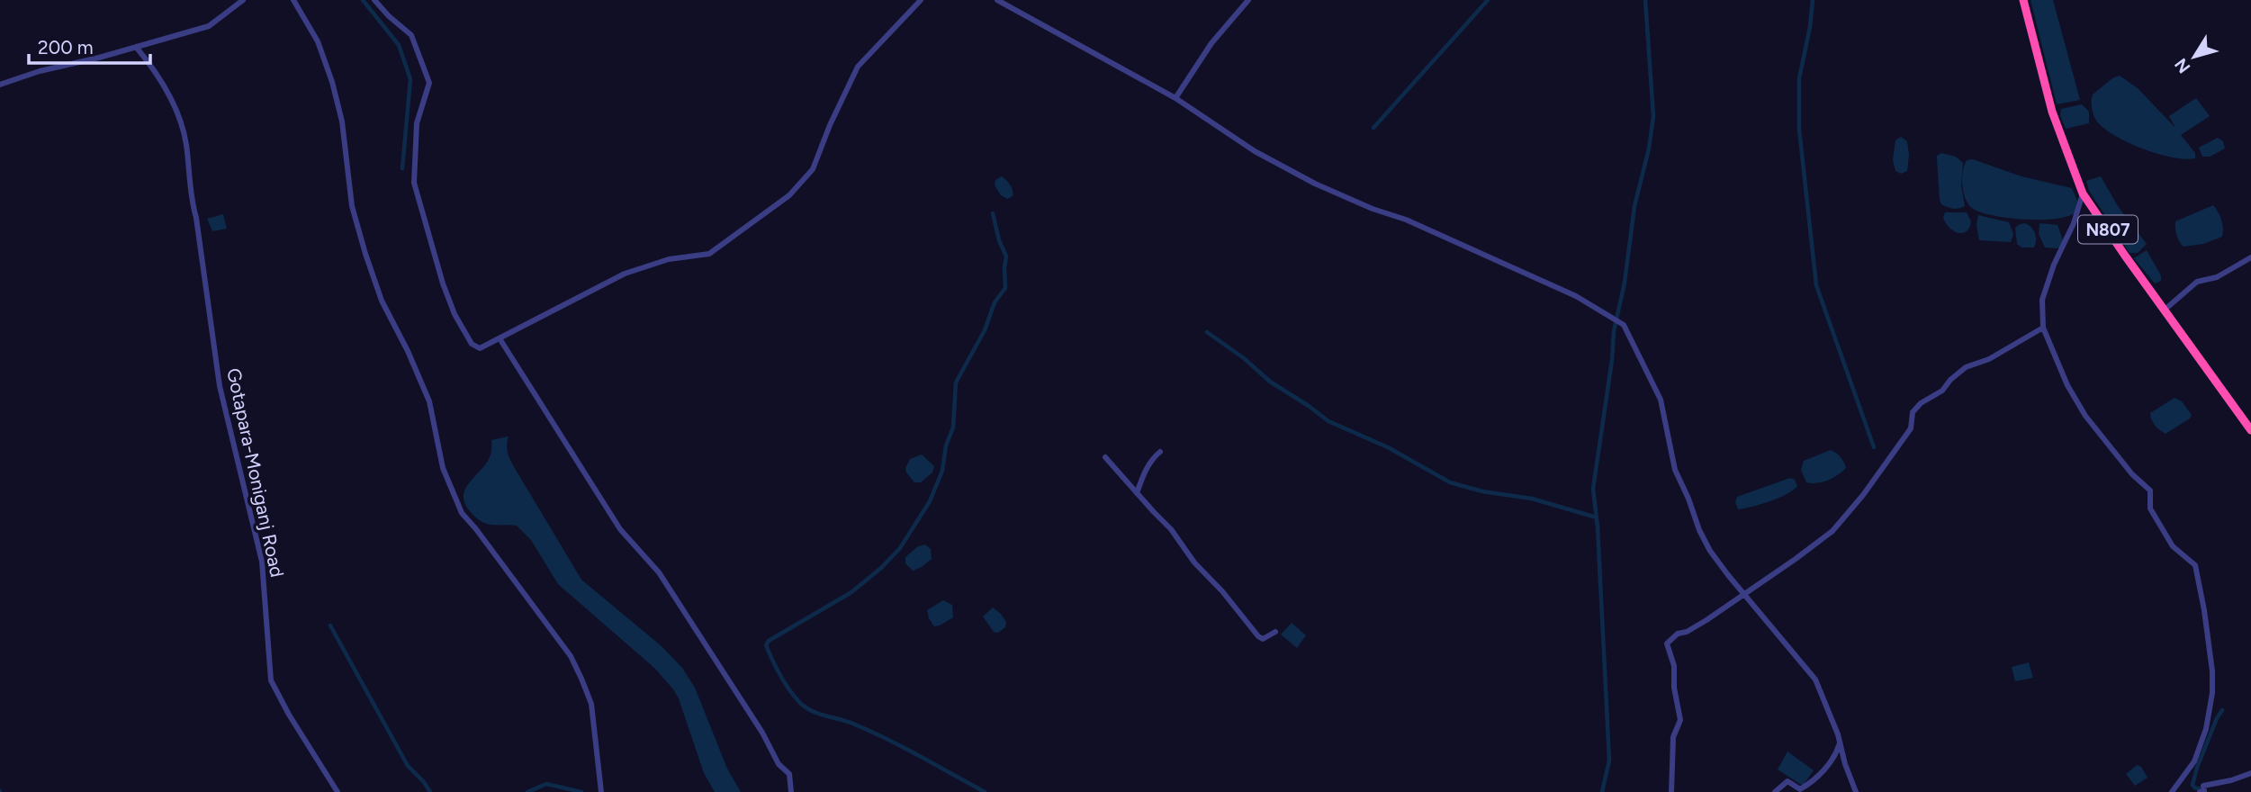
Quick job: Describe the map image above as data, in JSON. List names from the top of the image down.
{
  "streets": {
    "highway": ["N807"],
    "street": ["Gotapara-Moniganj Road"]
  },
  "scale_bar": "200 m",
  "north": "bottom left"
}
